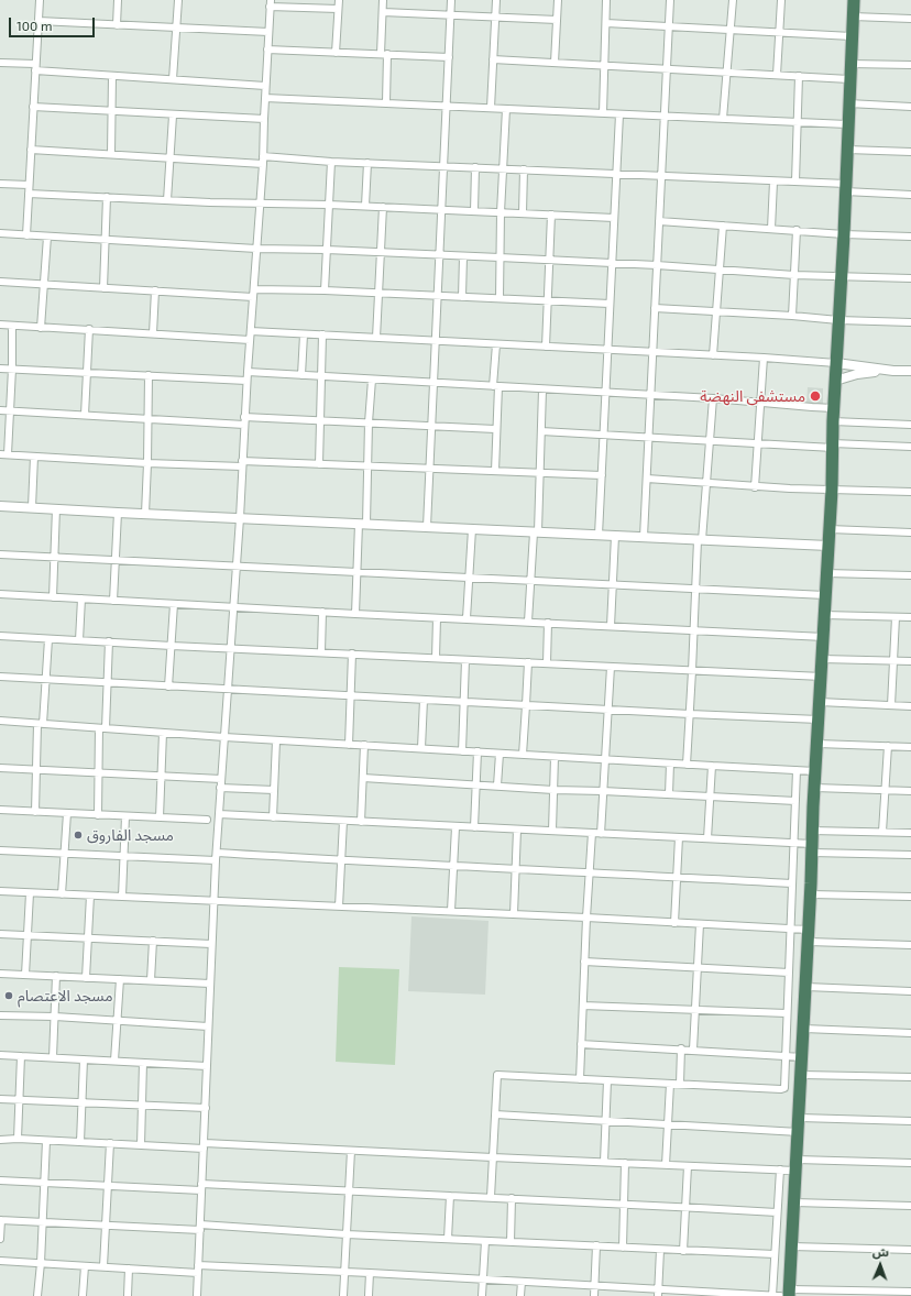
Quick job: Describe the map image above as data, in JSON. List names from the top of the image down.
{
  "places": ["مستشفى النهضة", "مسجد الفاروق", "مسجد الاعتصام"],
  "scale_bar": "100 m",
  "north": "top"
}
